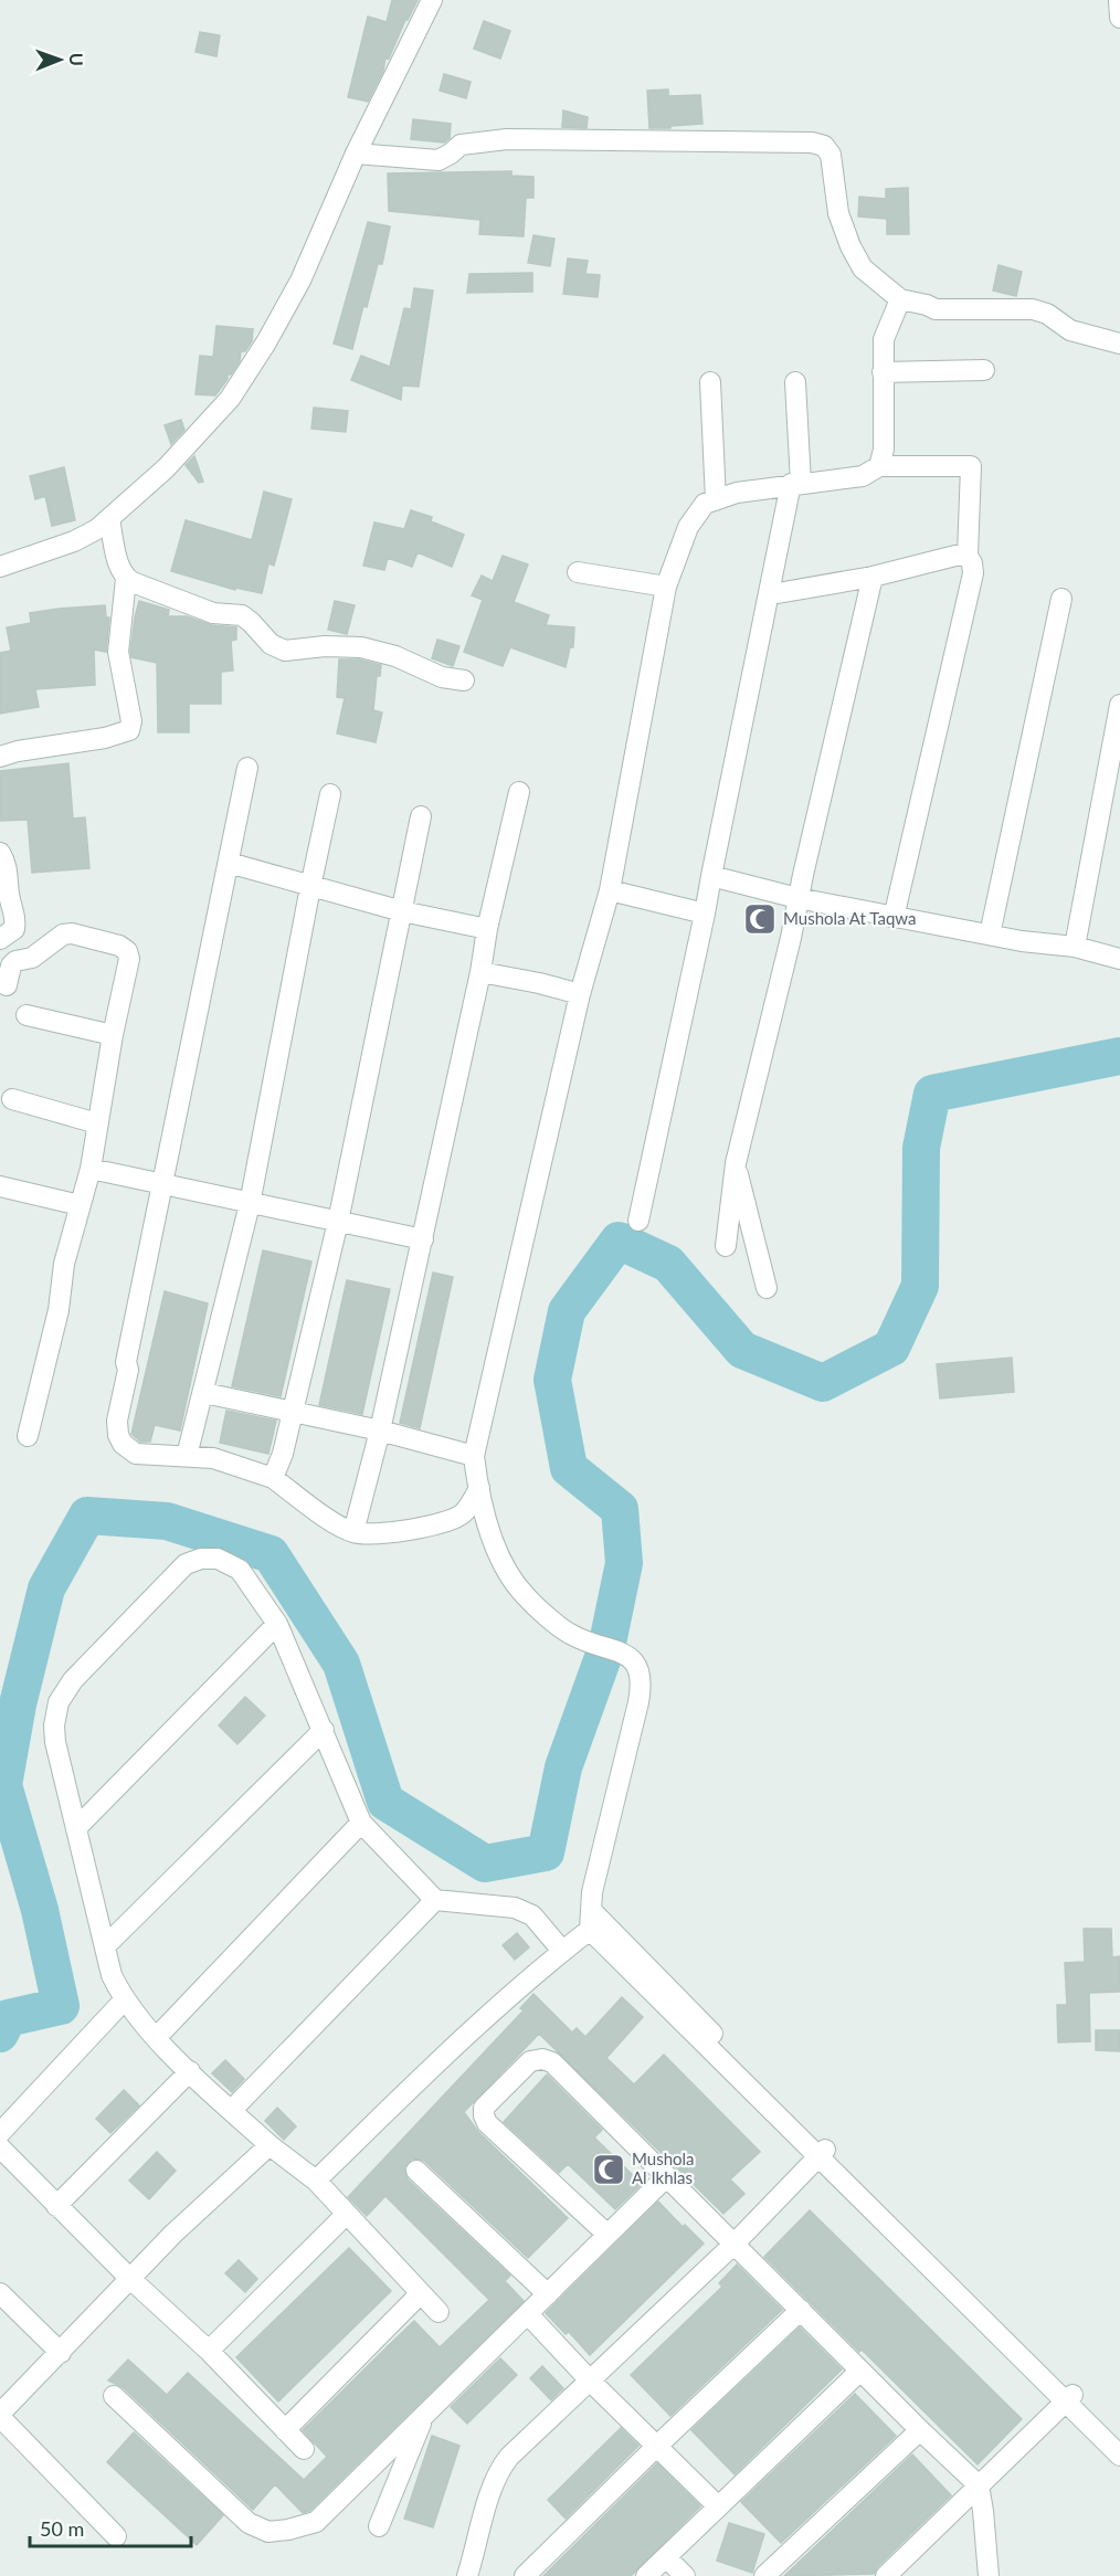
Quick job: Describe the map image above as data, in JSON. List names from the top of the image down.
{
  "places": {
    "mosque": ["Mushola At Taqwa", "Mushola Al Ikhlas"]
  },
  "scale_bar": "50 m",
  "north": "right"
}
